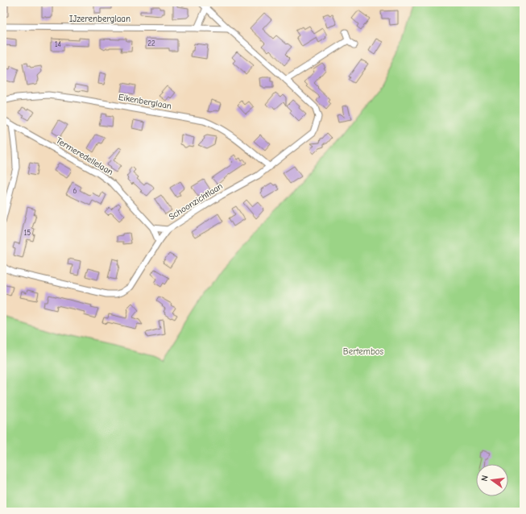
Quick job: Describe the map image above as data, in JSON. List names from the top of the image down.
{
  "streets": {
    "street": [
      "IJzerenberglaan",
      "Eikenberglaan",
      "Termeredellelaan",
      "Schoonzichtlaan"
    ]
  },
  "crossings": [
    ["IJzerenberglaan", "Schoonzichtlaan"],
    ["Eikenberglaan", "Schoonzichtlaan"],
    ["Termeredellelaan", "Schoonzichtlaan"]
  ],
  "parks": ["Bertembos"],
  "house_numbers": [
    "22",
    "14",
    "6",
    "15"
  ],
  "north": "left"
}
